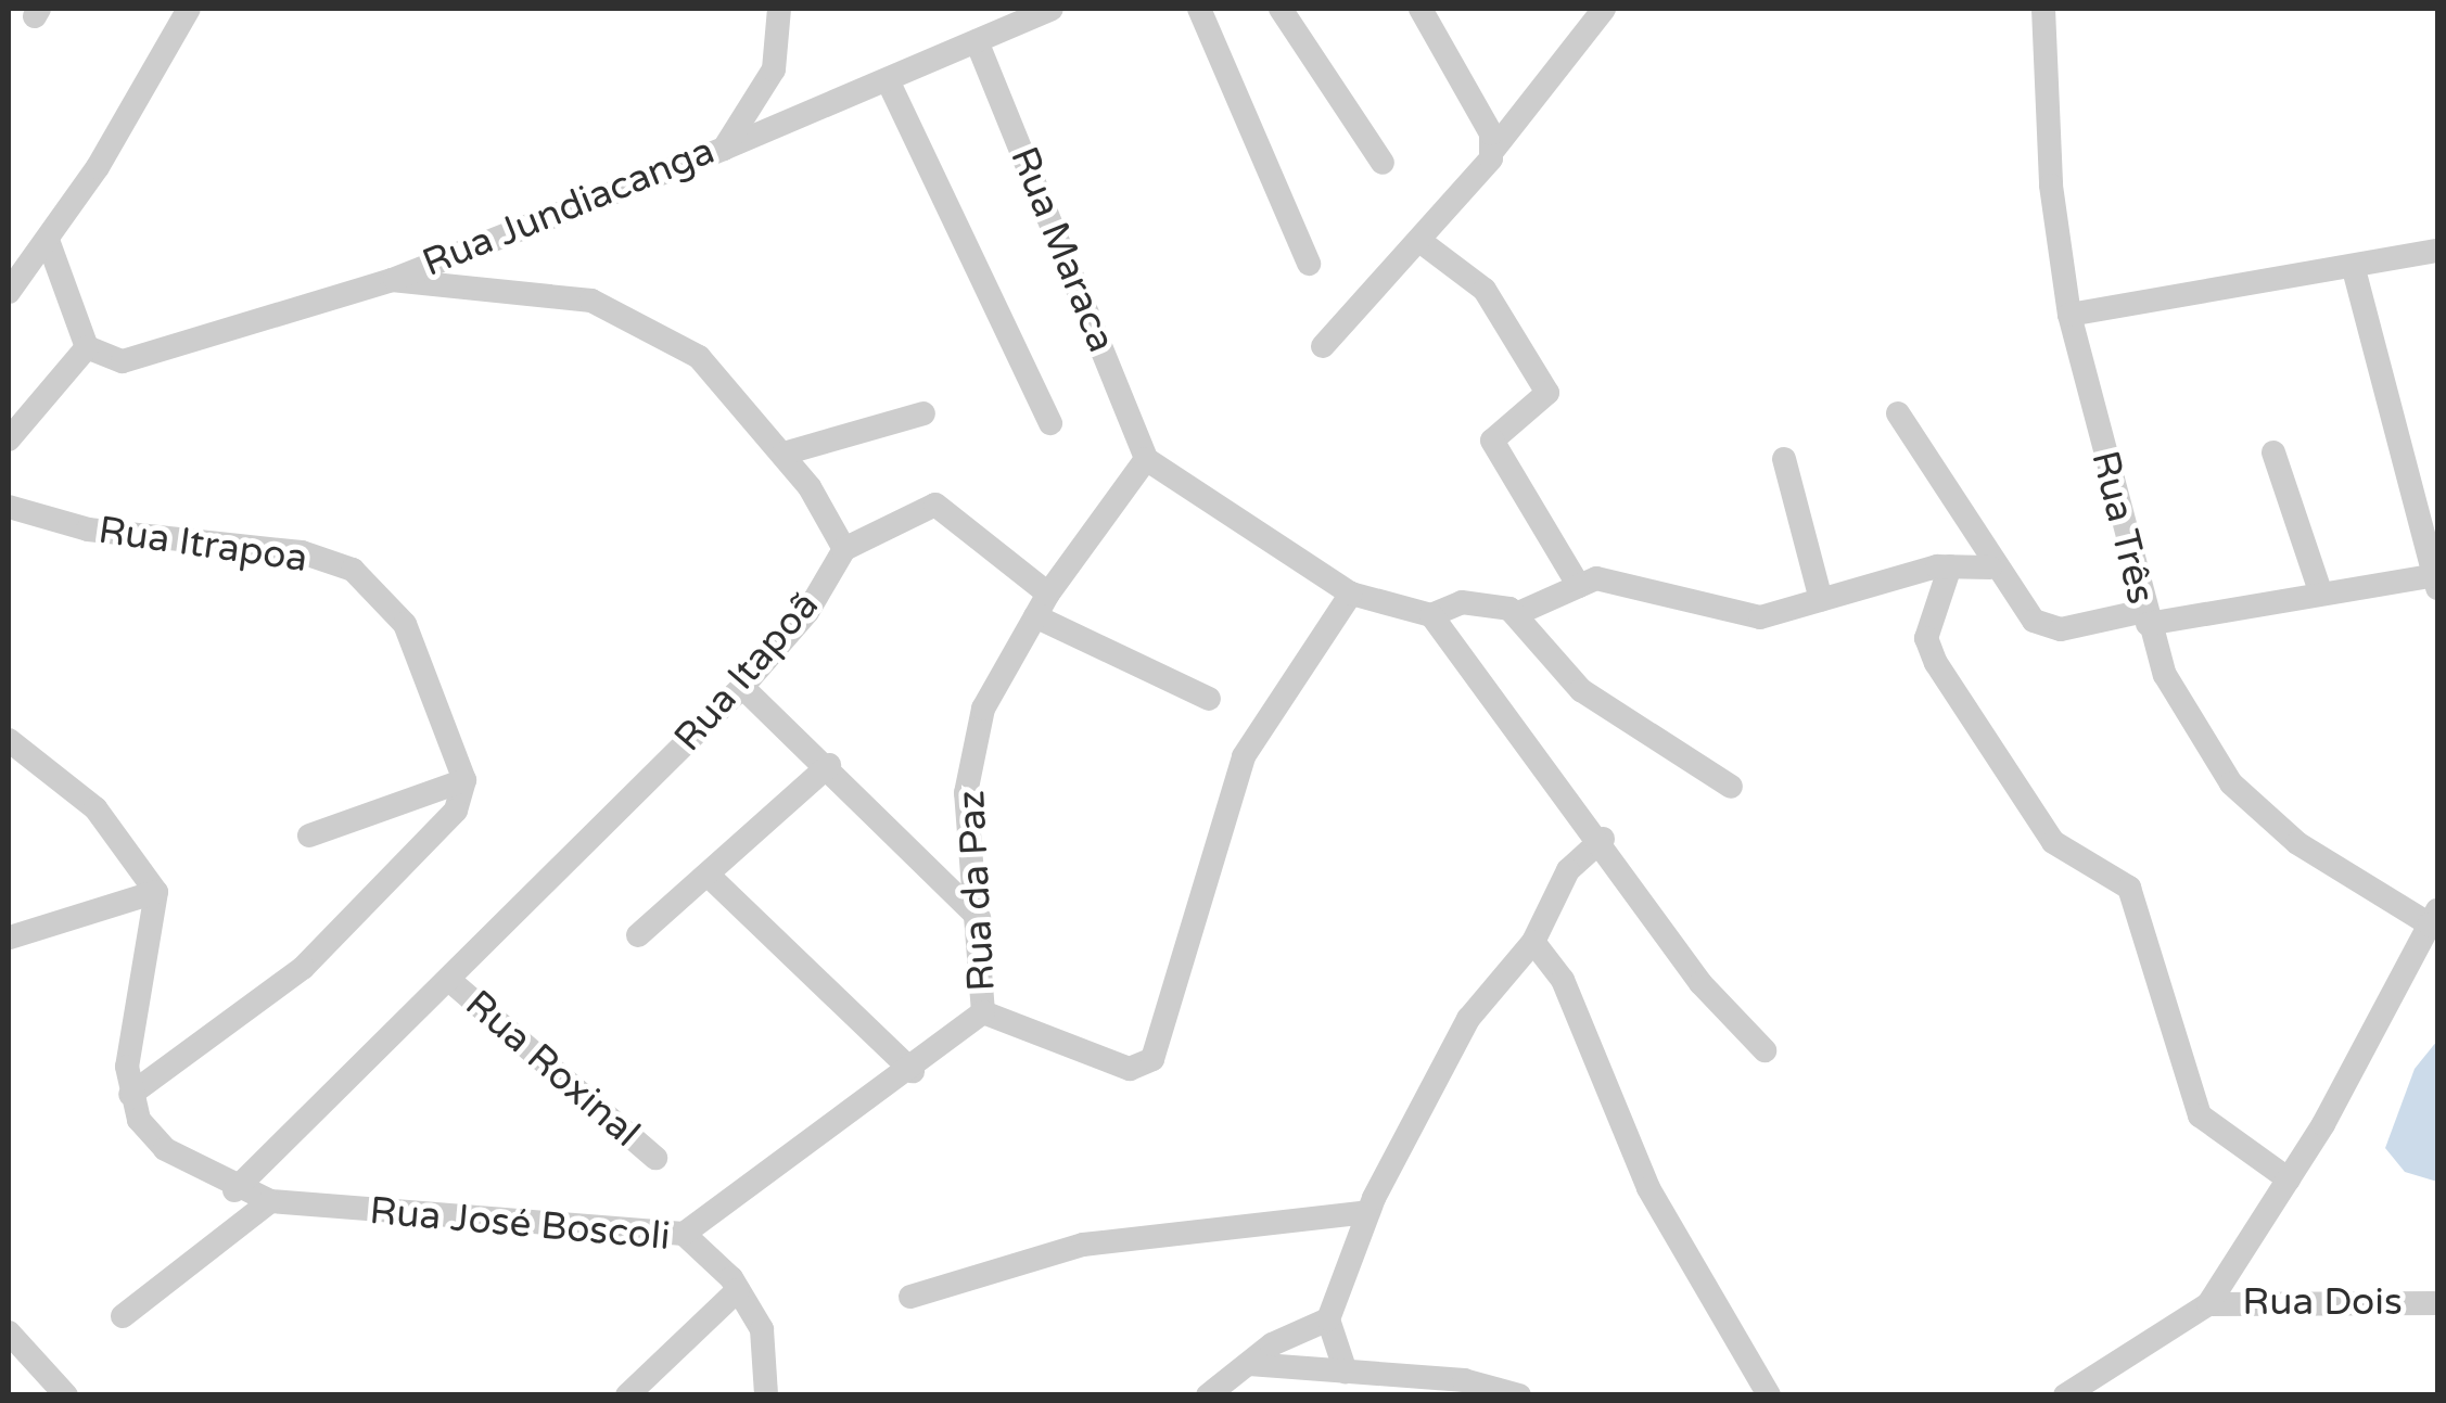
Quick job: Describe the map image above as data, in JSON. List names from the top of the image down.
{
  "streets": {
    "street": [
      "Rua Jundiacanga",
      "Rua Maraca",
      "Rua Três",
      "Rua Itrapoa",
      "Rua Itapoã",
      "Rua da Paz",
      "Rua Roxinal",
      "Rua José Boscoli",
      "Rua Dois"
    ]
  },
  "crossings": [
    ["Rua Maraca", "Rua da Paz"],
    ["Rua Itapoã", "Rua Roxinal"],
    ["Rua Itapoã", "Rua José Boscoli"]
  ]
}
